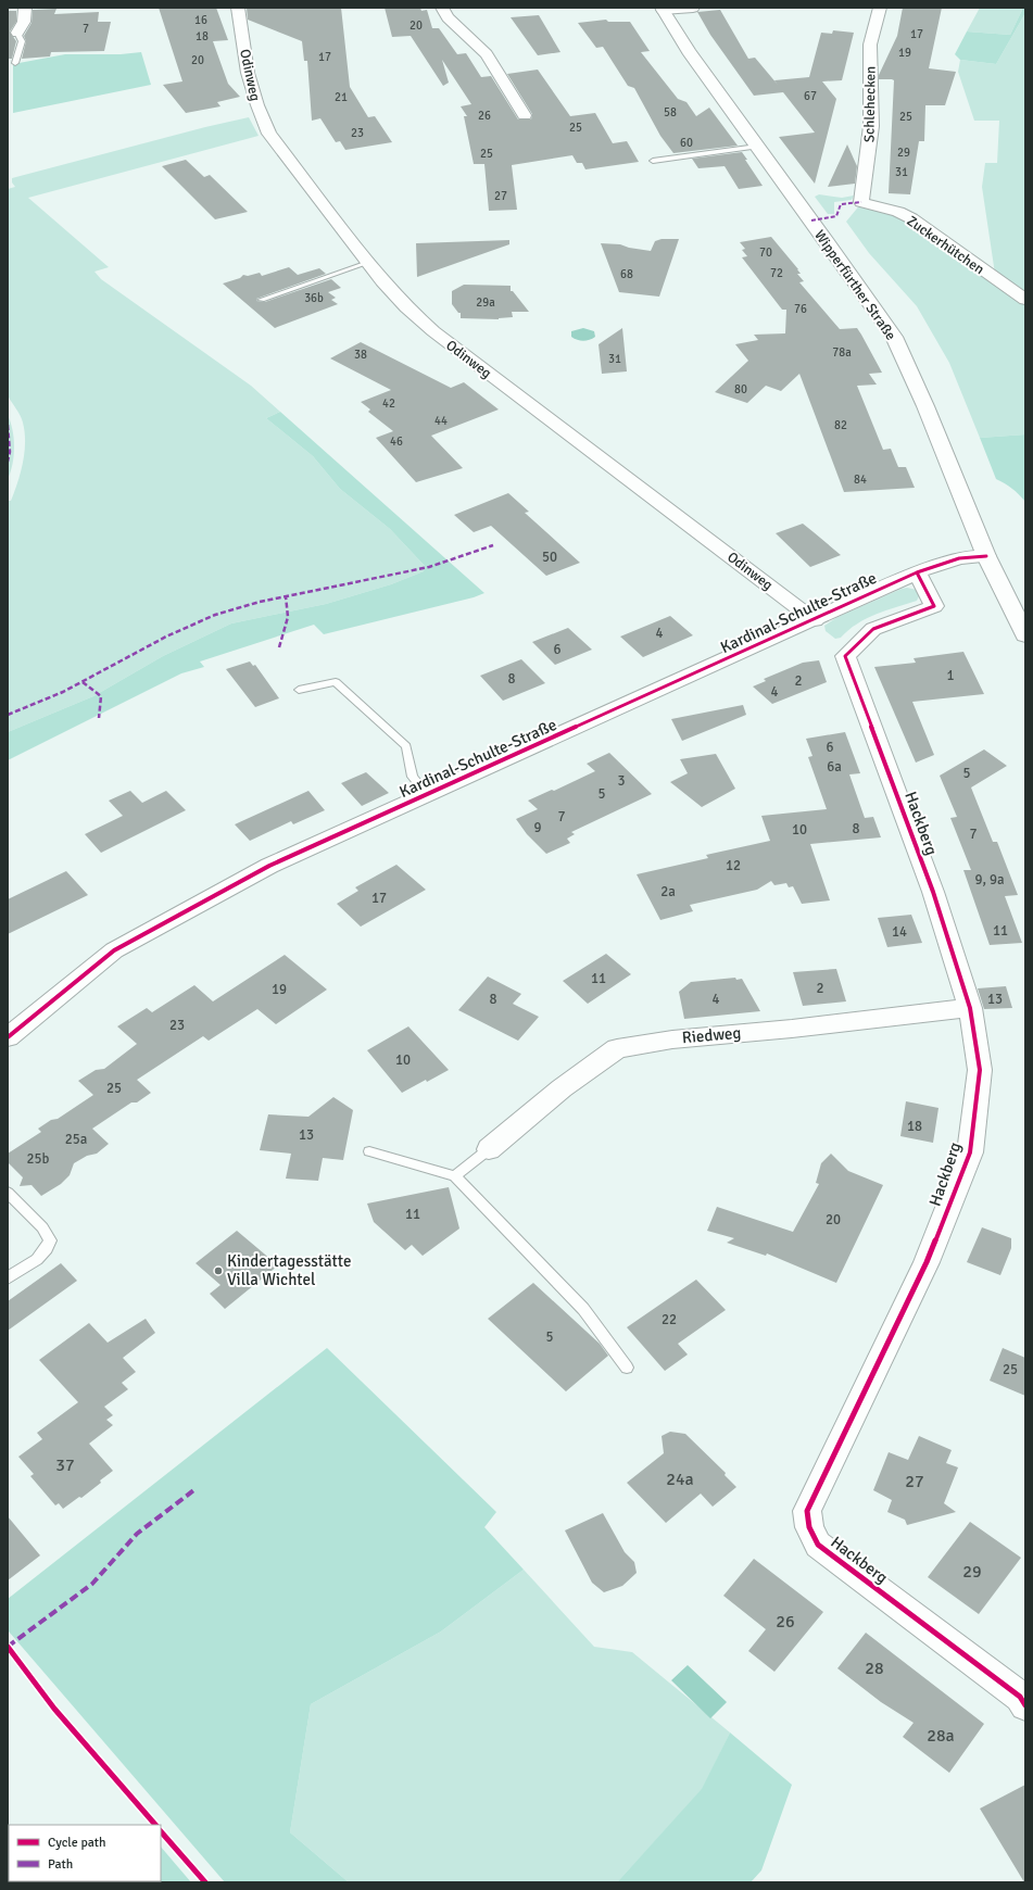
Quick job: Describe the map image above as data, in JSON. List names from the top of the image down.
{
  "streets": {
    "main road": ["Wipperfürther Straße"],
    "street": [
      "Odinweg",
      "Schlehecken",
      "Zuckerhütchen",
      "Kardinal-Schulte-Straße",
      "Hackberg",
      "Riedweg"
    ]
  },
  "crossings": [
    ["Odinweg", "Kardinal-Schulte-Straße"],
    ["Schlehecken", "Zuckerhütchen"],
    ["Wipperfürther Straße", "Kardinal-Schulte-Straße"],
    ["Kardinal-Schulte-Straße", "Hackberg"],
    ["Hackberg", "Riedweg"]
  ],
  "places": ["Kindertagesstätte Villa Wichtel"],
  "house_numbers": [
    "16",
    "20",
    "7",
    "17",
    "18",
    "19",
    "17",
    "20",
    "67",
    "21",
    "58",
    "26",
    "25",
    "25",
    "23",
    "60",
    "29",
    "25",
    "31",
    "27",
    "70",
    "72",
    "68",
    "36b",
    "29a",
    "76",
    "78a",
    "38",
    "31",
    "80",
    "42",
    "44",
    "82",
    "46",
    "84",
    "50",
    "4",
    "6",
    "1",
    "8",
    "2",
    "4",
    "6",
    "6a",
    "5",
    "3",
    "5",
    "7",
    "9",
    "8",
    "10",
    "7",
    "12",
    "9, 9a",
    "2a",
    "17",
    "11",
    "14",
    "11",
    "2",
    "19",
    "8",
    "4",
    "13",
    "23",
    "10",
    "25",
    "18",
    "13",
    "25a",
    "25b",
    "11",
    "20",
    "22",
    "5",
    "25",
    "37",
    "24a",
    "27",
    "29",
    "26",
    "28",
    "28a"
  ],
  "legend": ["Cycle path", "Path"]
}
